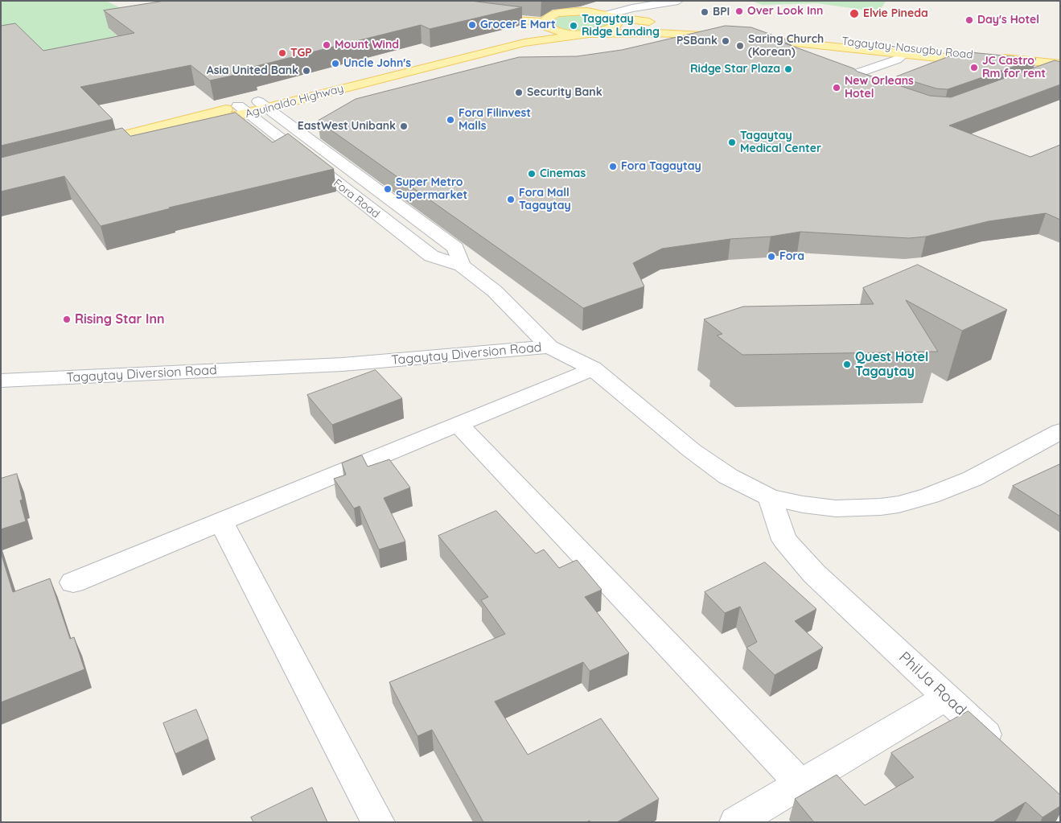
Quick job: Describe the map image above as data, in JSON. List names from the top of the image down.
{
  "streets": {
    "main road": ["Tagaytay-Nasugbu Road", "Aguinaldo Highway"],
    "street": ["Fora Road", "Tagaytay Diversion Road", "PhilJa Road"]
  },
  "crossings": [
    ["Aguinaldo Highway", "Fora Road"],
    ["Fora Road", "Tagaytay Diversion Road"],
    ["Tagaytay Diversion Road", "PhilJa Road"]
  ],
  "places": [
    "Over Look Inn",
    "BPI",
    "Elvie Pineda",
    "Day's Hotel",
    "Grocer E Mart",
    "Tagaytay Ridge Landing",
    "PSBank",
    "Mount Wind",
    "Saring Church (Korean)",
    "TGP",
    "Uncle John's",
    "JC Castro Rm for rent",
    "Ridge Star Plaza",
    "Asia United Bank",
    "New Orleans Hotel",
    "Security Bank",
    "Fora Filinvest Malls",
    "EastWest Unibank",
    "Tagaytay Medical Center",
    "Fora Tagaytay",
    "Cinemas",
    "Super Metro Supermarket",
    "Fora Mall Tagaytay",
    "Fora",
    "Rising Star Inn",
    "Quest Hotel Tagaytay"
  ]
}
